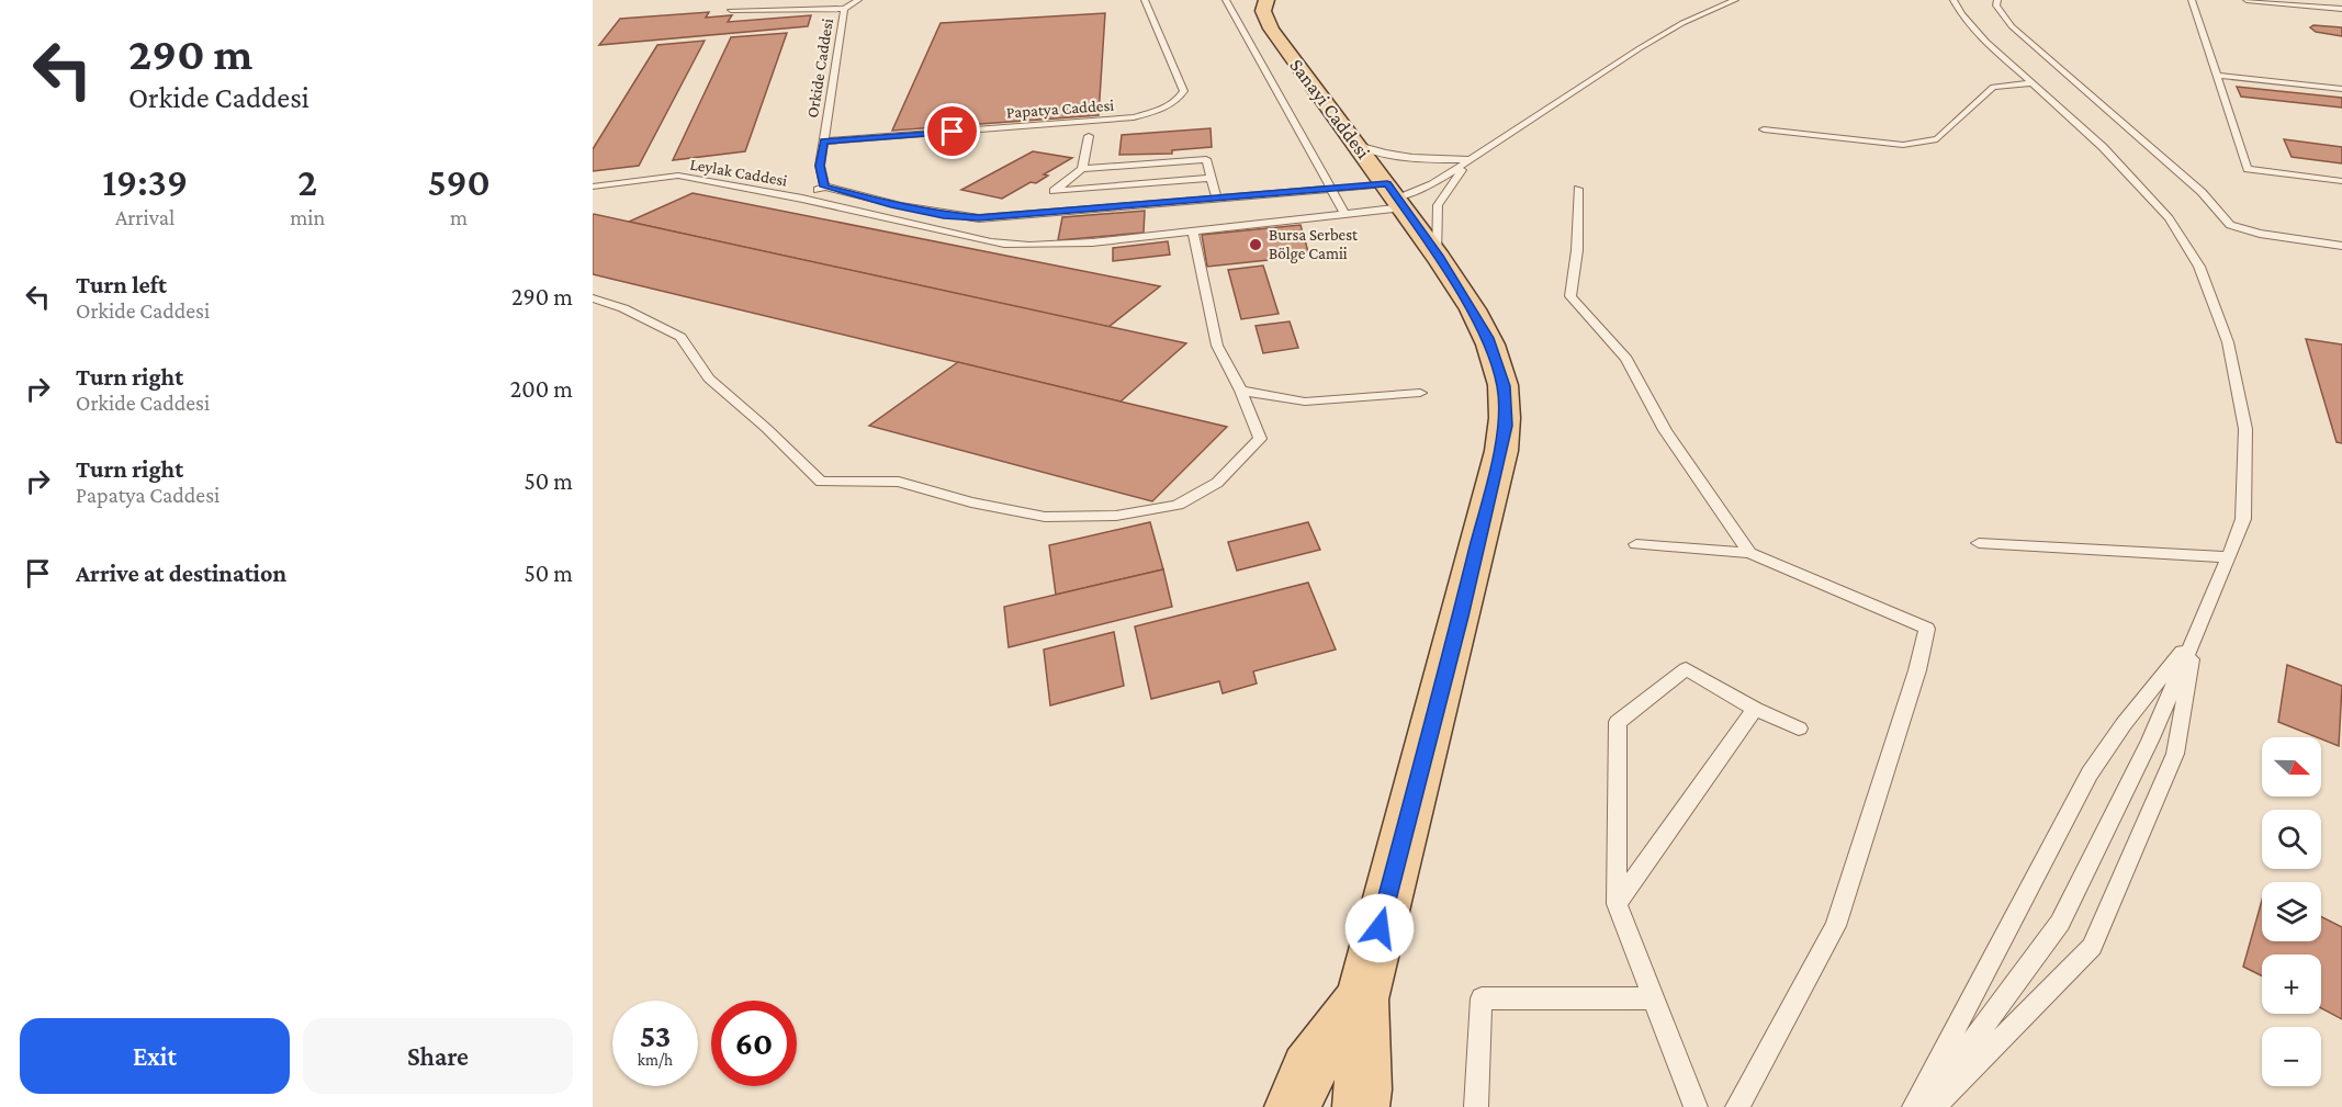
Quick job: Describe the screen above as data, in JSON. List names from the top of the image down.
{
  "streets": {
    "main road": ["Sanayi Caddesi"],
    "lane": ["Orkide Caddesi", "Papatya Caddesi", "Leylak Caddesi"]
  },
  "crossings": [
    ["Orkide Caddesi", "Papatya Caddesi"]
  ],
  "places": ["Bursa Serbest Bölge Camii"],
  "north": "right",
  "page": {
    "turn": ["290 m", "Orkide Caddesi"],
    "eta": [
      "19:39",
      "Arrival",
      "2",
      "min",
      "590",
      "m"
    ],
    "list": [
      {
        "name": "Turn left",
        "note": "Orkide Caddesi",
        "value": "290 m"
      },
      {
        "name": "Turn right",
        "note": "Orkide Caddesi",
        "value": "200 m"
      },
      {
        "name": "Turn right",
        "note": "Papatya Caddesi",
        "value": "50 m"
      },
      {
        "name": "Arrive at destination",
        "value": "50 m"
      }
    ],
    "map_buttons": ["+", "−"],
    "speed": "53 km/h",
    "limit": "60",
    "buttons": ["Exit", "Share"]
  }
}
